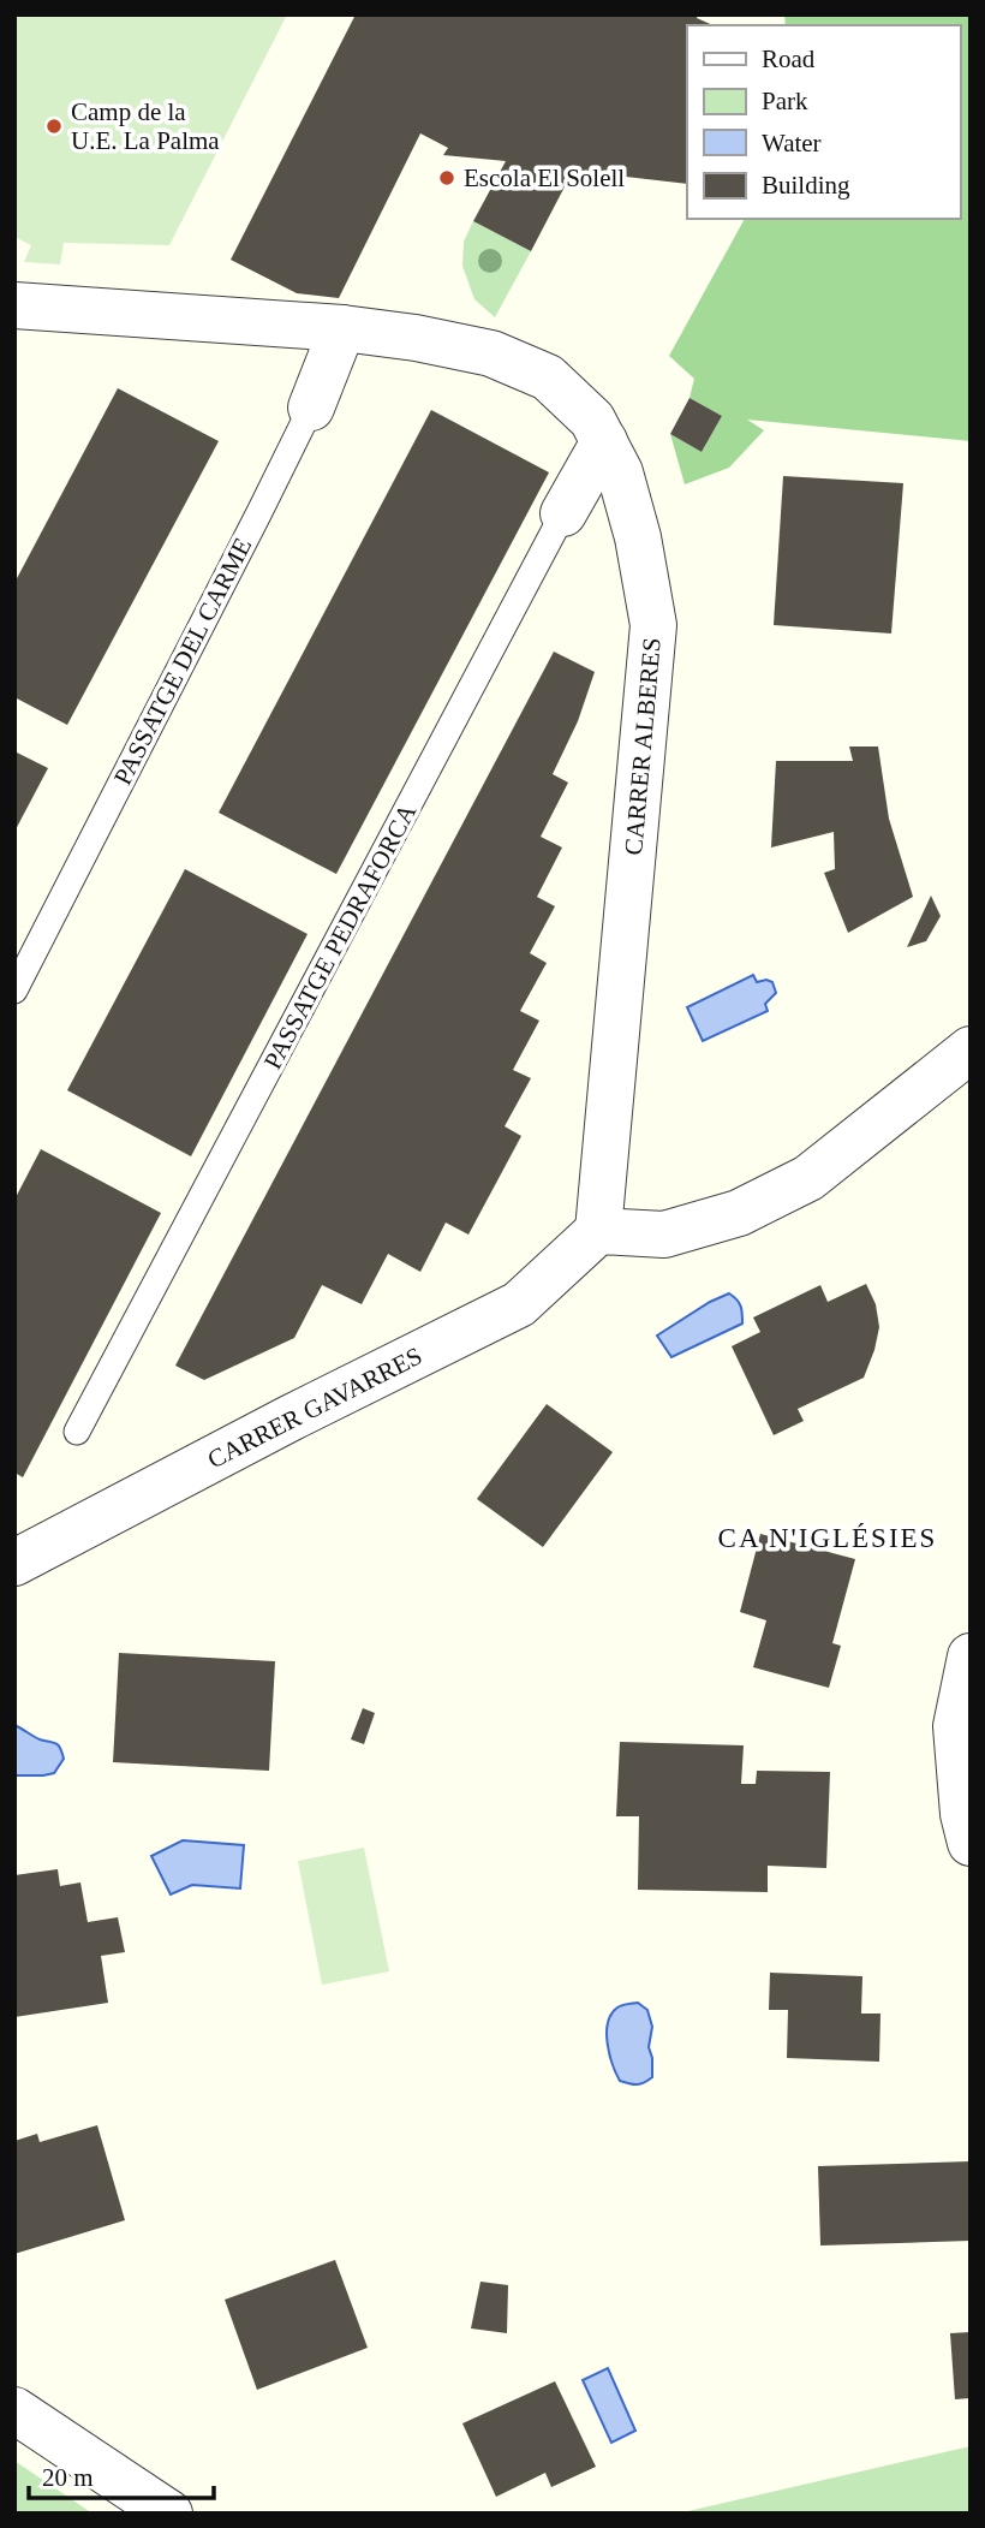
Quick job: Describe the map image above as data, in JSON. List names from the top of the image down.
{
  "streets": {
    "street": [
      "PASSATGE DEL CARME",
      "CARRER ALBERES",
      "PASSATGE PEDRAFORCA",
      "CARRER GAVARRES"
    ]
  },
  "crossings": [
    ["PASSATGE DEL CARME", "CARRER ALBERES"],
    ["CARRER ALBERES", "PASSATGE PEDRAFORCA"],
    ["CARRER ALBERES", "CARRER GAVARRES"]
  ],
  "districts": ["CA N'IGLÉSIES"],
  "places": ["Camp de la U.E. La Palma", "Escola El Solell"],
  "legend": [
    "Road",
    "Park",
    "Water",
    "Building"
  ],
  "scale_bar": "20 m"
}
